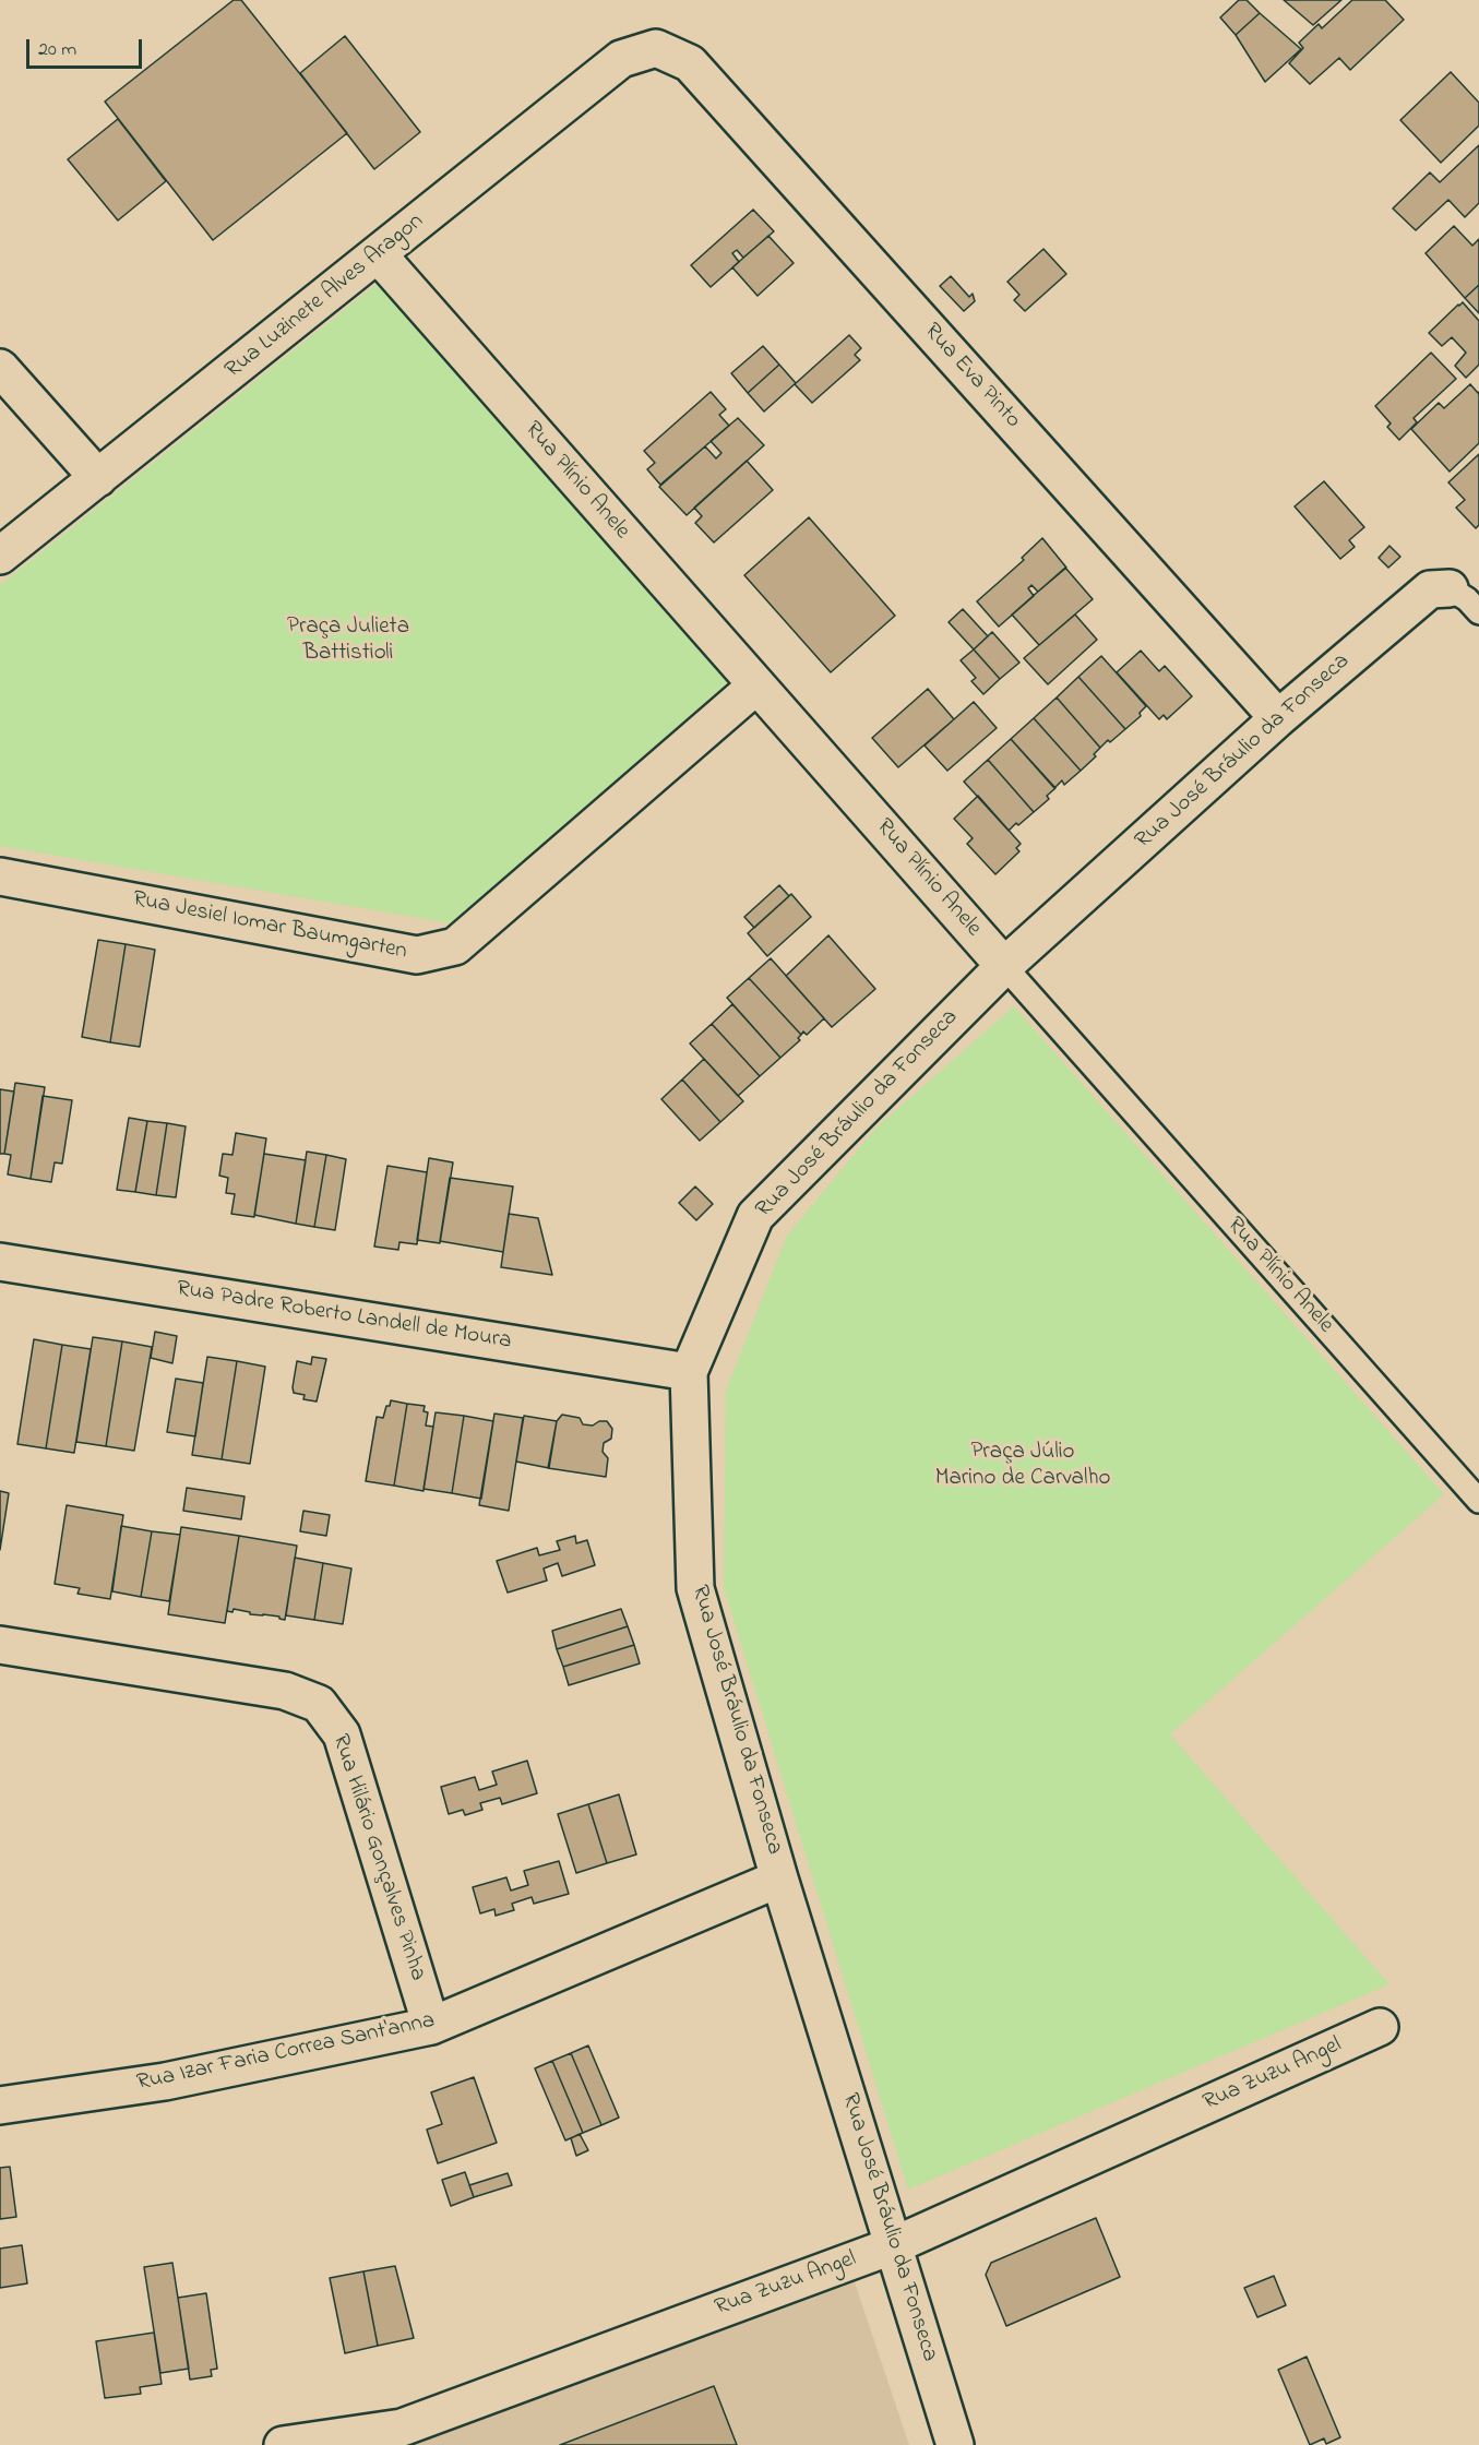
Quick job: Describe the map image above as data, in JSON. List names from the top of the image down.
{
  "streets": {
    "street": [
      "Rua Luzinete Alves Aragon",
      "Rua Eva Pinto",
      "Rua Plínio Anele",
      "Rua José Bráulio da Fonseca",
      "Rua Jesiel Iomar Baumgarten",
      "Rua Padre Roberto Landell de Moura",
      "Rua Hilário Gonçalves Pinha",
      "Rua Izar Faria Correa Sant'anna",
      "Rua Zuzu Angel"
    ]
  },
  "crossings": [
    ["Rua Luzinete Alves Aragon", "Rua Eva Pinto"],
    ["Rua Luzinete Alves Aragon", "Rua Plínio Anele"],
    ["Rua Eva Pinto", "Rua José Bráulio da Fonseca"],
    ["Rua Plínio Anele", "Rua José Bráulio da Fonseca"],
    ["Rua Plínio Anele", "Rua Jesiel Iomar Baumgarten"],
    ["Rua José Bráulio da Fonseca", "Rua Padre Roberto Landell de Moura"],
    ["Rua José Bráulio da Fonseca", "Rua Izar Faria Correa Sant'anna"],
    ["Rua José Bráulio da Fonseca", "Rua Zuzu Angel"],
    ["Rua Hilário Gonçalves Pinha", "Rua Izar Faria Correa Sant'anna"]
  ],
  "parks": ["Praça Julieta Battistioli", "Praça Júlio Marino de Carvalho"],
  "scale_bar": "20 m"
}
